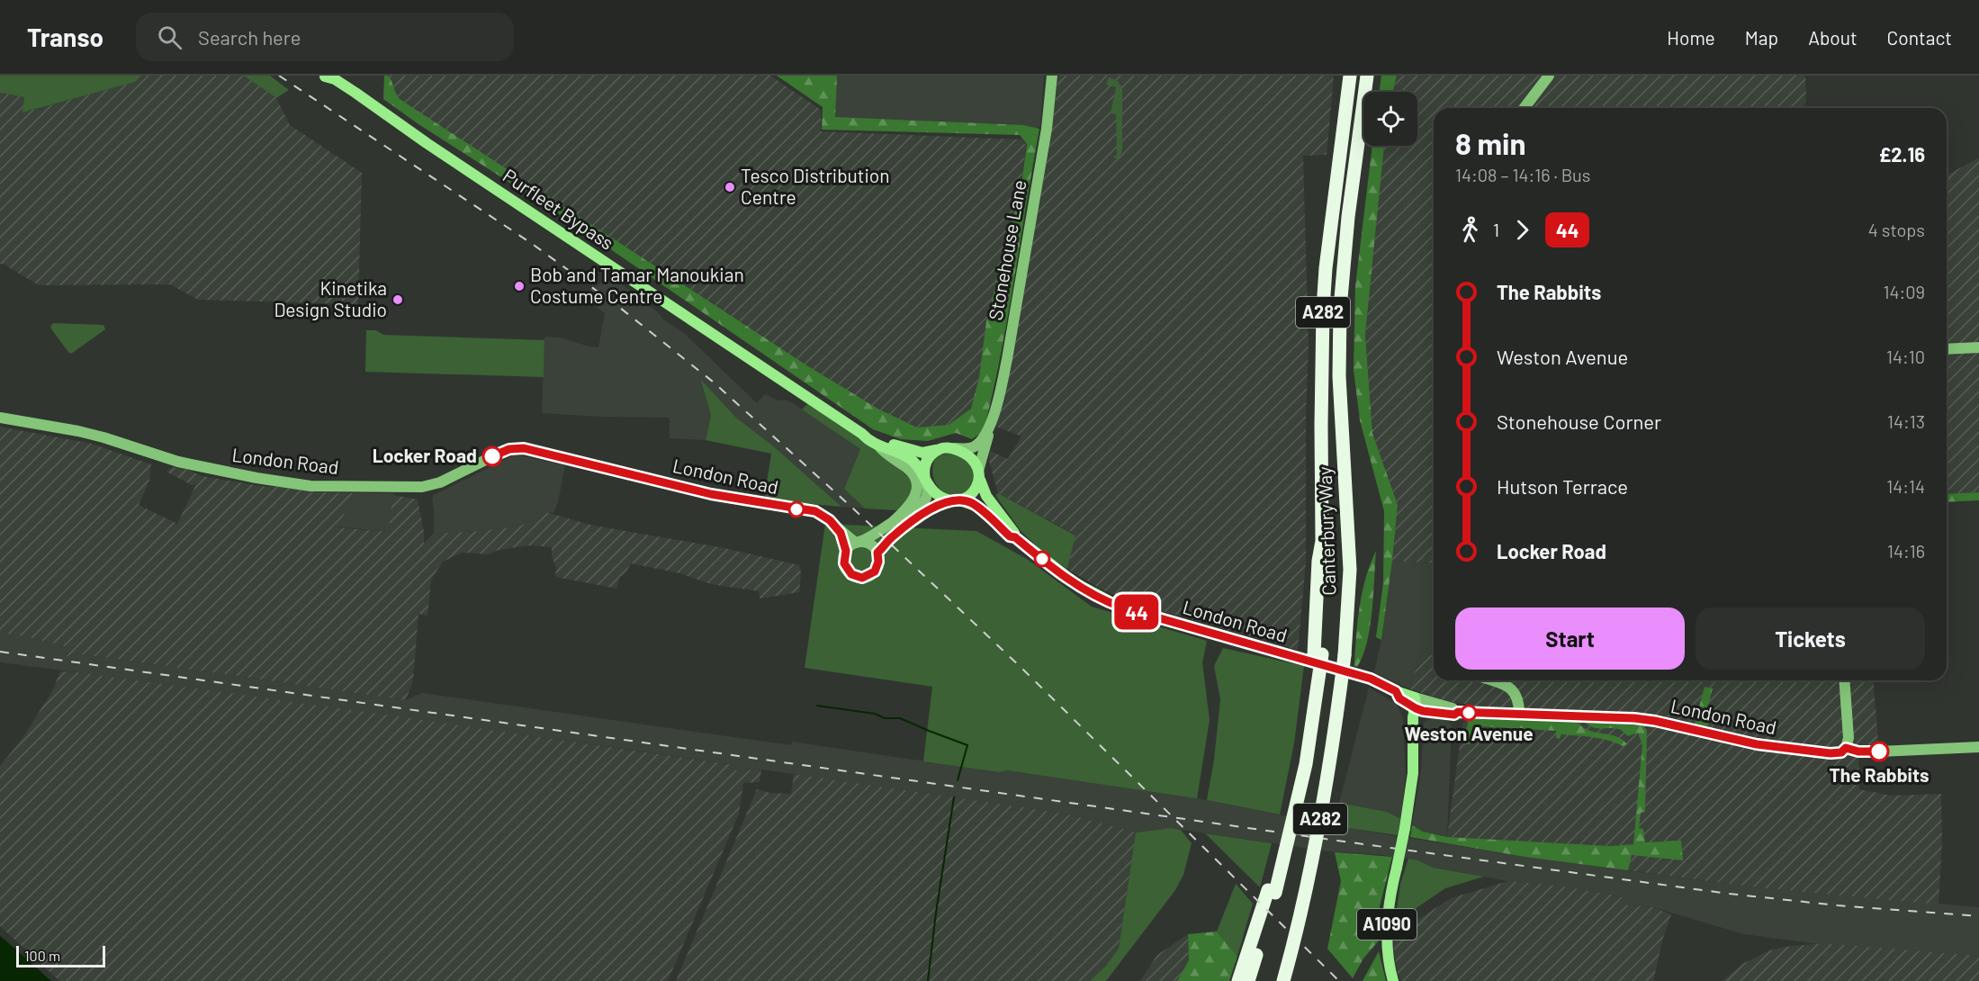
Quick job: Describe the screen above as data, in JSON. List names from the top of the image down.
{
  "streets": {
    "highway": ["A282", "Canterbury Way"],
    "main road": ["Purfleet Bypass", "London Road", "A1090"],
    "street": ["Stonehouse Lane"]
  },
  "crossings": [
    ["Purfleet Bypass", "Stonehouse Lane"],
    ["Purfleet Bypass", "London Road"],
    ["Stonehouse Lane", "London Road"],
    ["London Road", "A1090"]
  ],
  "places": [
    "Tesco Distribution Centre",
    "Bob and Tamar Manoukian Costume Centre",
    "Kinetika Design Studio",
    "Locker Road",
    "Weston Avenue",
    "The Rabbits"
  ],
  "lines": ["bus line 44"],
  "scale_bar": "100 m",
  "page": {
    "header": "Transo",
    "search": "Search here",
    "nav": [
      "Home",
      "Map",
      "About",
      "Contact"
    ],
    "on_map": "44",
    "heading": ["8 min", "14:08 – 14:16 · Bus", "£2.16"],
    "legs": ["1", "44", "4 stops"],
    "list": [
      {
        "name": "The Rabbits",
        "value": "14:09"
      },
      {
        "name": "Weston Avenue",
        "value": "14:10"
      },
      {
        "name": "Stonehouse Corner",
        "value": "14:13"
      },
      {
        "name": "Hutson Terrace",
        "value": "14:14"
      },
      {
        "name": "Locker Road",
        "value": "14:16"
      }
    ],
    "buttons": ["Start", "Tickets"],
    "scale": "100 m"
  }
}
